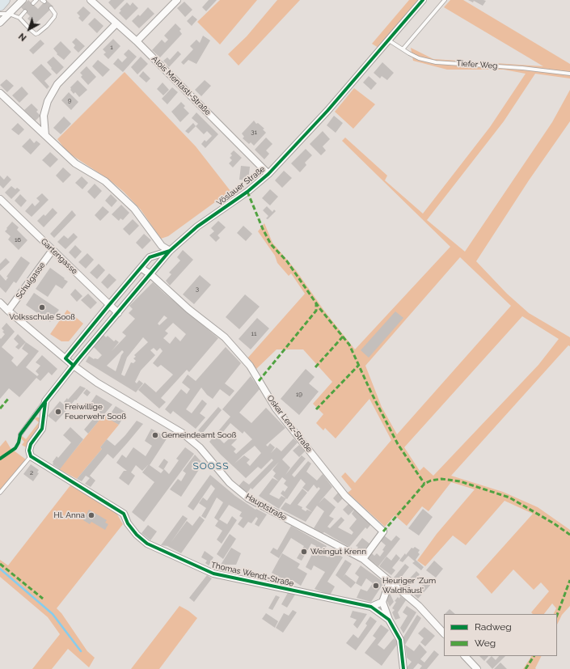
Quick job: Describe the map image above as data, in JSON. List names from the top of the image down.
{
  "streets": {
    "street": [
      "Alois Mentasti-Straße",
      "Vöslauer Straße",
      "Gartengasse",
      "Schulgasse",
      "Oskar Lenz-Straße",
      "Hauptstraße",
      "Thomas Wendt-Straße"
    ],
    "lane": ["Tiefer Weg"]
  },
  "crossings": [
    ["Tiefer Weg", "Vöslauer Straße"],
    ["Alois Mentasti-Straße", "Vöslauer Straße"],
    ["Vöslauer Straße", "Gartengasse"],
    ["Vöslauer Straße", "Oskar Lenz-Straße"],
    ["Vöslauer Straße", "Hauptstraße"],
    ["Gartengasse", "Schulgasse"],
    ["Schulgasse", "Hauptstraße"],
    ["Oskar Lenz-Straße", "Hauptstraße"]
  ],
  "districts": ["SOOSS"],
  "places": [
    "Volksschule Sooß",
    "Freiwillige Feuerwehr Sooß",
    "Gemeindeamt Sooß",
    "Hl. Anna",
    "Weingut Krenn",
    "Heuriger 'Zum Waldhäusl'"
  ],
  "house_numbers": [
    "1",
    "9",
    "31",
    "16",
    "3",
    "11",
    "19",
    "2"
  ],
  "legend": ["Radweg", "Weg"],
  "north": "bottom left"
}
